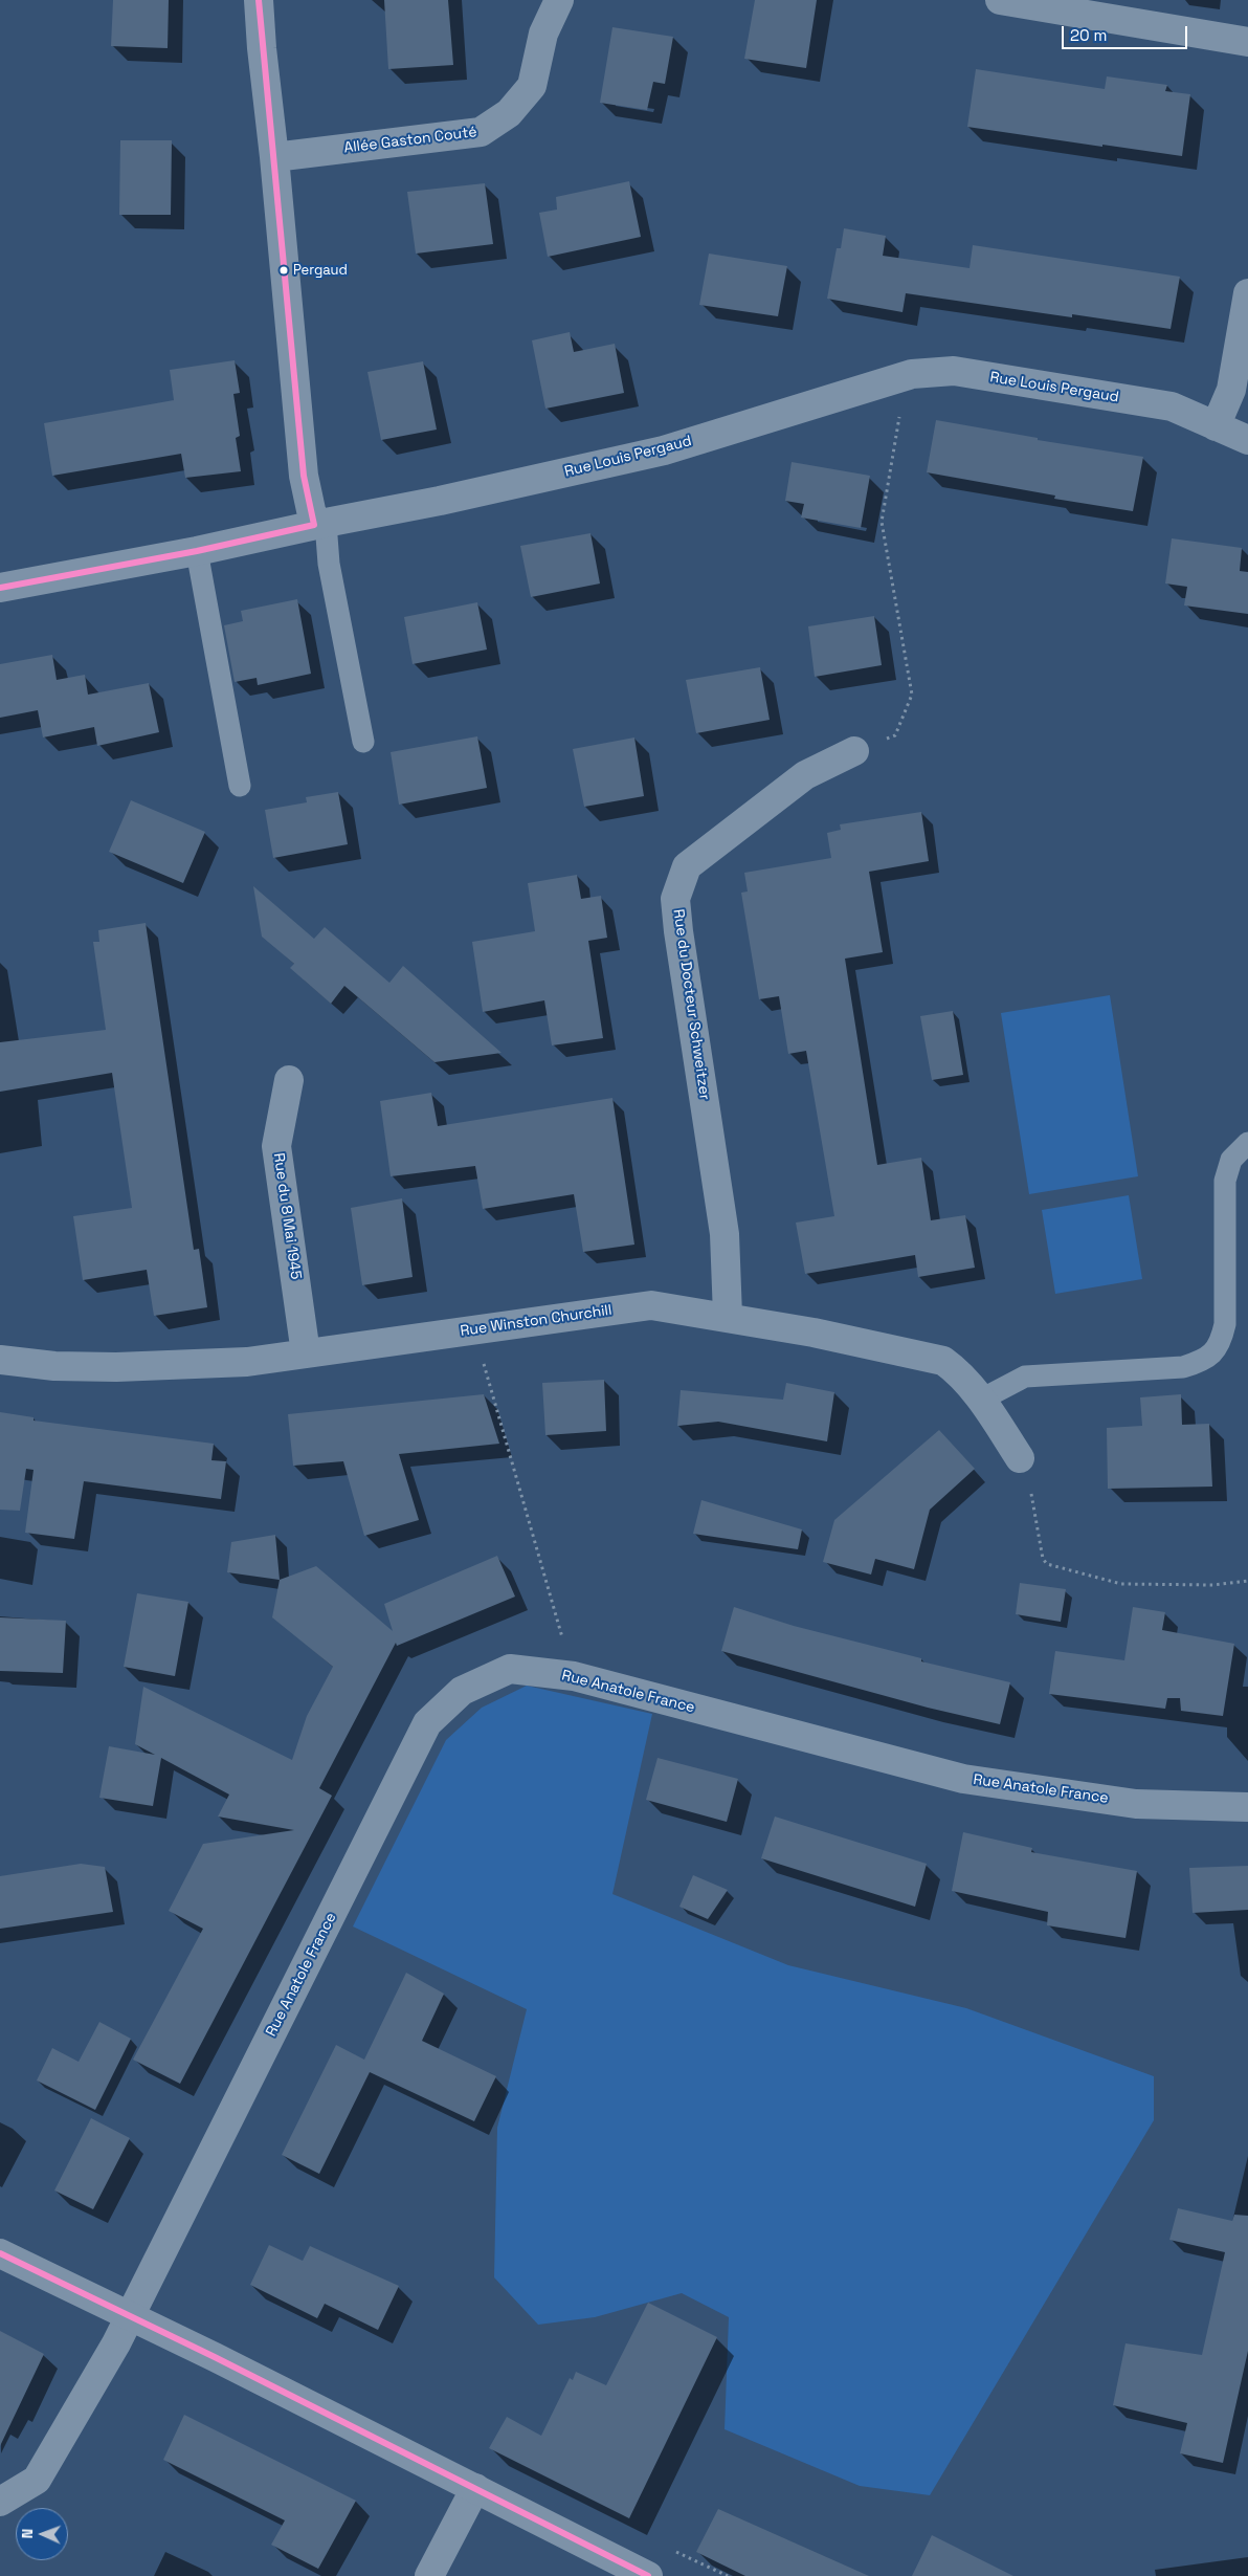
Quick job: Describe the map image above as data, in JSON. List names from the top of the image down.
{
  "streets": {
    "street": [
      "Allée Gaston Couté",
      "Rue Louis Pergaud",
      "Rue du Docteur Schweitzer",
      "Rue du 8 Mai 1945",
      "Rue Winston Churchill",
      "Rue Anatole France"
    ]
  },
  "crossings": [
    ["Rue du Docteur Schweitzer", "Rue Winston Churchill"],
    ["Rue du 8 Mai 1945", "Rue Winston Churchill"]
  ],
  "places": ["Pergaud"],
  "scale_bar": "20 m",
  "north": "left"
}
